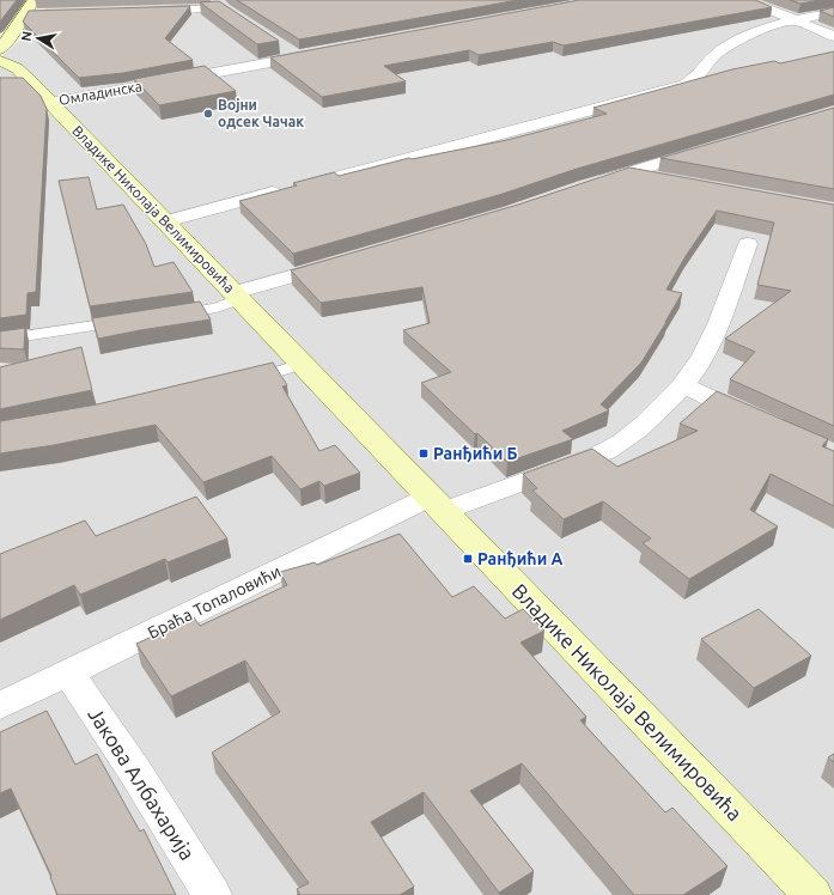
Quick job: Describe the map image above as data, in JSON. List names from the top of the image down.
{
  "streets": {
    "street": [
      "Омладинска",
      "Владике Николаја Велимировића",
      "Браћа Топаловићи",
      "Јакова Албахарија"
    ]
  },
  "crossings": [
    ["Омладинска", "Владике Николаја Велимировића"],
    ["Владике Николаја Велимировића", "Браћа Топаловићи"],
    ["Браћа Топаловићи", "Јакова Албахарија"]
  ],
  "places": {
    "other": ["Војни одсек Чачак"],
    "transit": ["Ранђићи Б", "Ранђићи А"]
  },
  "north": "left"
}
